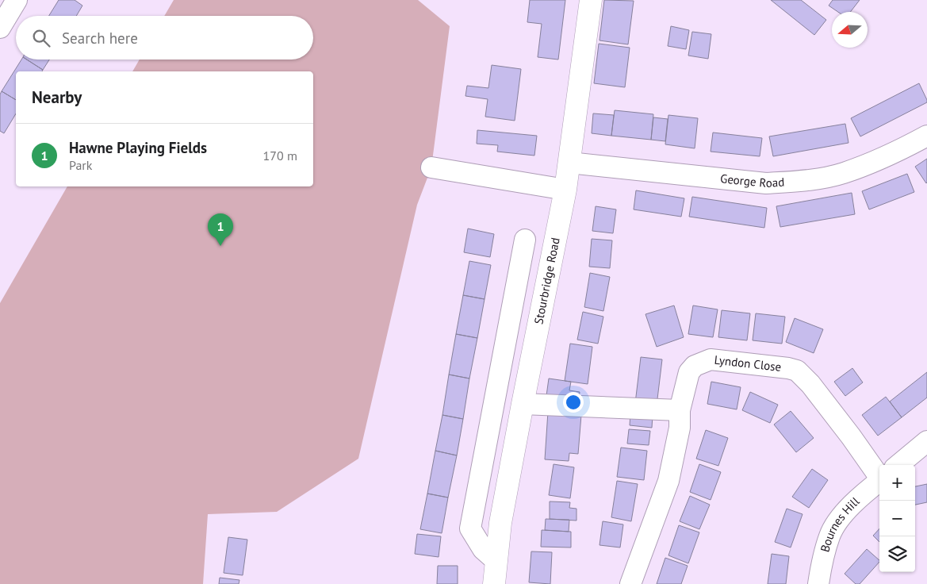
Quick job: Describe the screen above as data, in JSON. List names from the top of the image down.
{
  "streets": {
    "highway": ["Stourbridge Road"],
    "street": ["George Road", "Lyndon Close", "Bournes Hill"]
  },
  "crossings": [
    ["George Road", "Stourbridge Road"]
  ],
  "north": "left",
  "page": {
    "search": "Search here",
    "heading": "Nearby",
    "list": [
      {
        "mark": "1",
        "name": "Hawne Playing Fields",
        "note": "Park",
        "value": "170 m"
      }
    ],
    "pins": "1",
    "map_buttons": ["+", "−"]
  }
}
